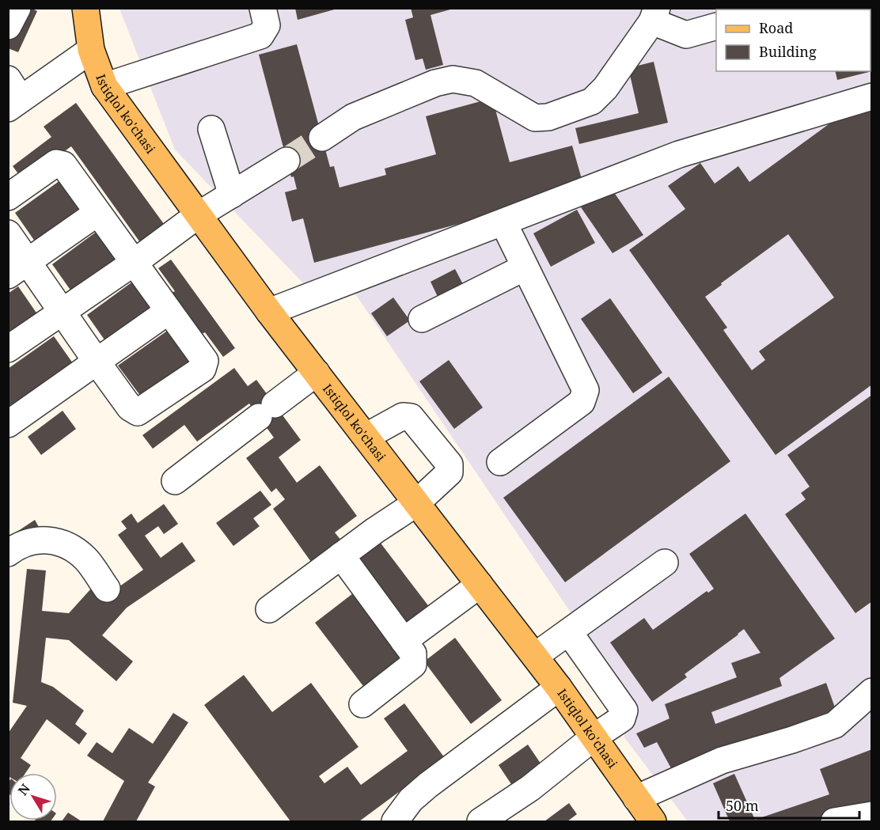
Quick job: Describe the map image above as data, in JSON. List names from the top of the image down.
{
  "streets": {
    "main road": ["Istiqlol ko'chasi"]
  },
  "legend": ["Road", "Building"],
  "scale_bar": "50 m",
  "north": "top left"
}
